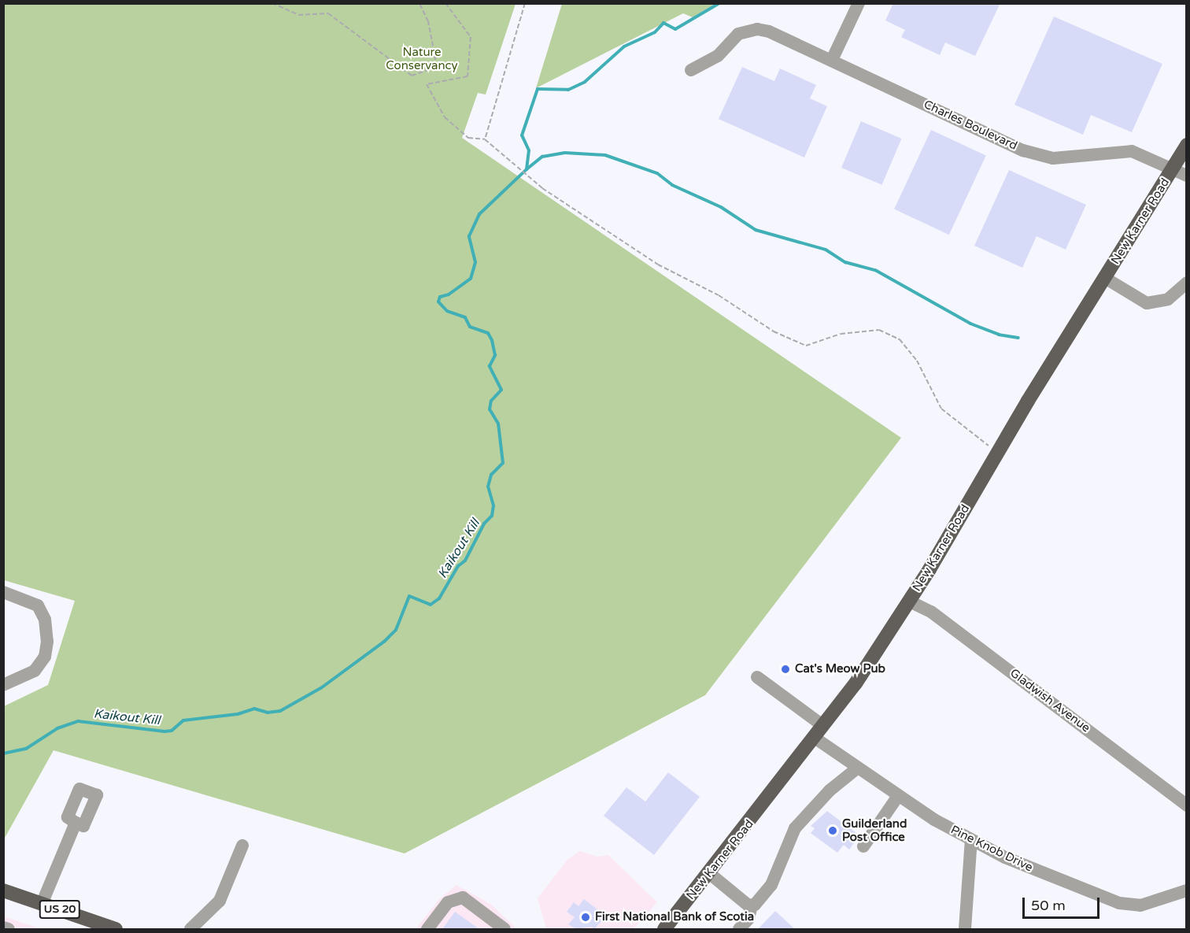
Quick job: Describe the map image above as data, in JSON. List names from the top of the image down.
{
  "streets": {
    "main road": ["New Karner Road", "US 20"],
    "street": ["Charles Boulevard", "Gladwish Avenue", "Pine Knob Drive"]
  },
  "crossings": [
    ["Charles Boulevard", "New Karner Road"],
    ["New Karner Road", "Gladwish Avenue"],
    ["New Karner Road", "Pine Knob Drive"]
  ],
  "water": ["Kaikout Kill"],
  "parks": ["Nature Conservancy"],
  "places": ["Cat's Meow Pub", "Guilderland Post Office", "First National Bank of Scotia"],
  "scale_bar": "50 m"
}
